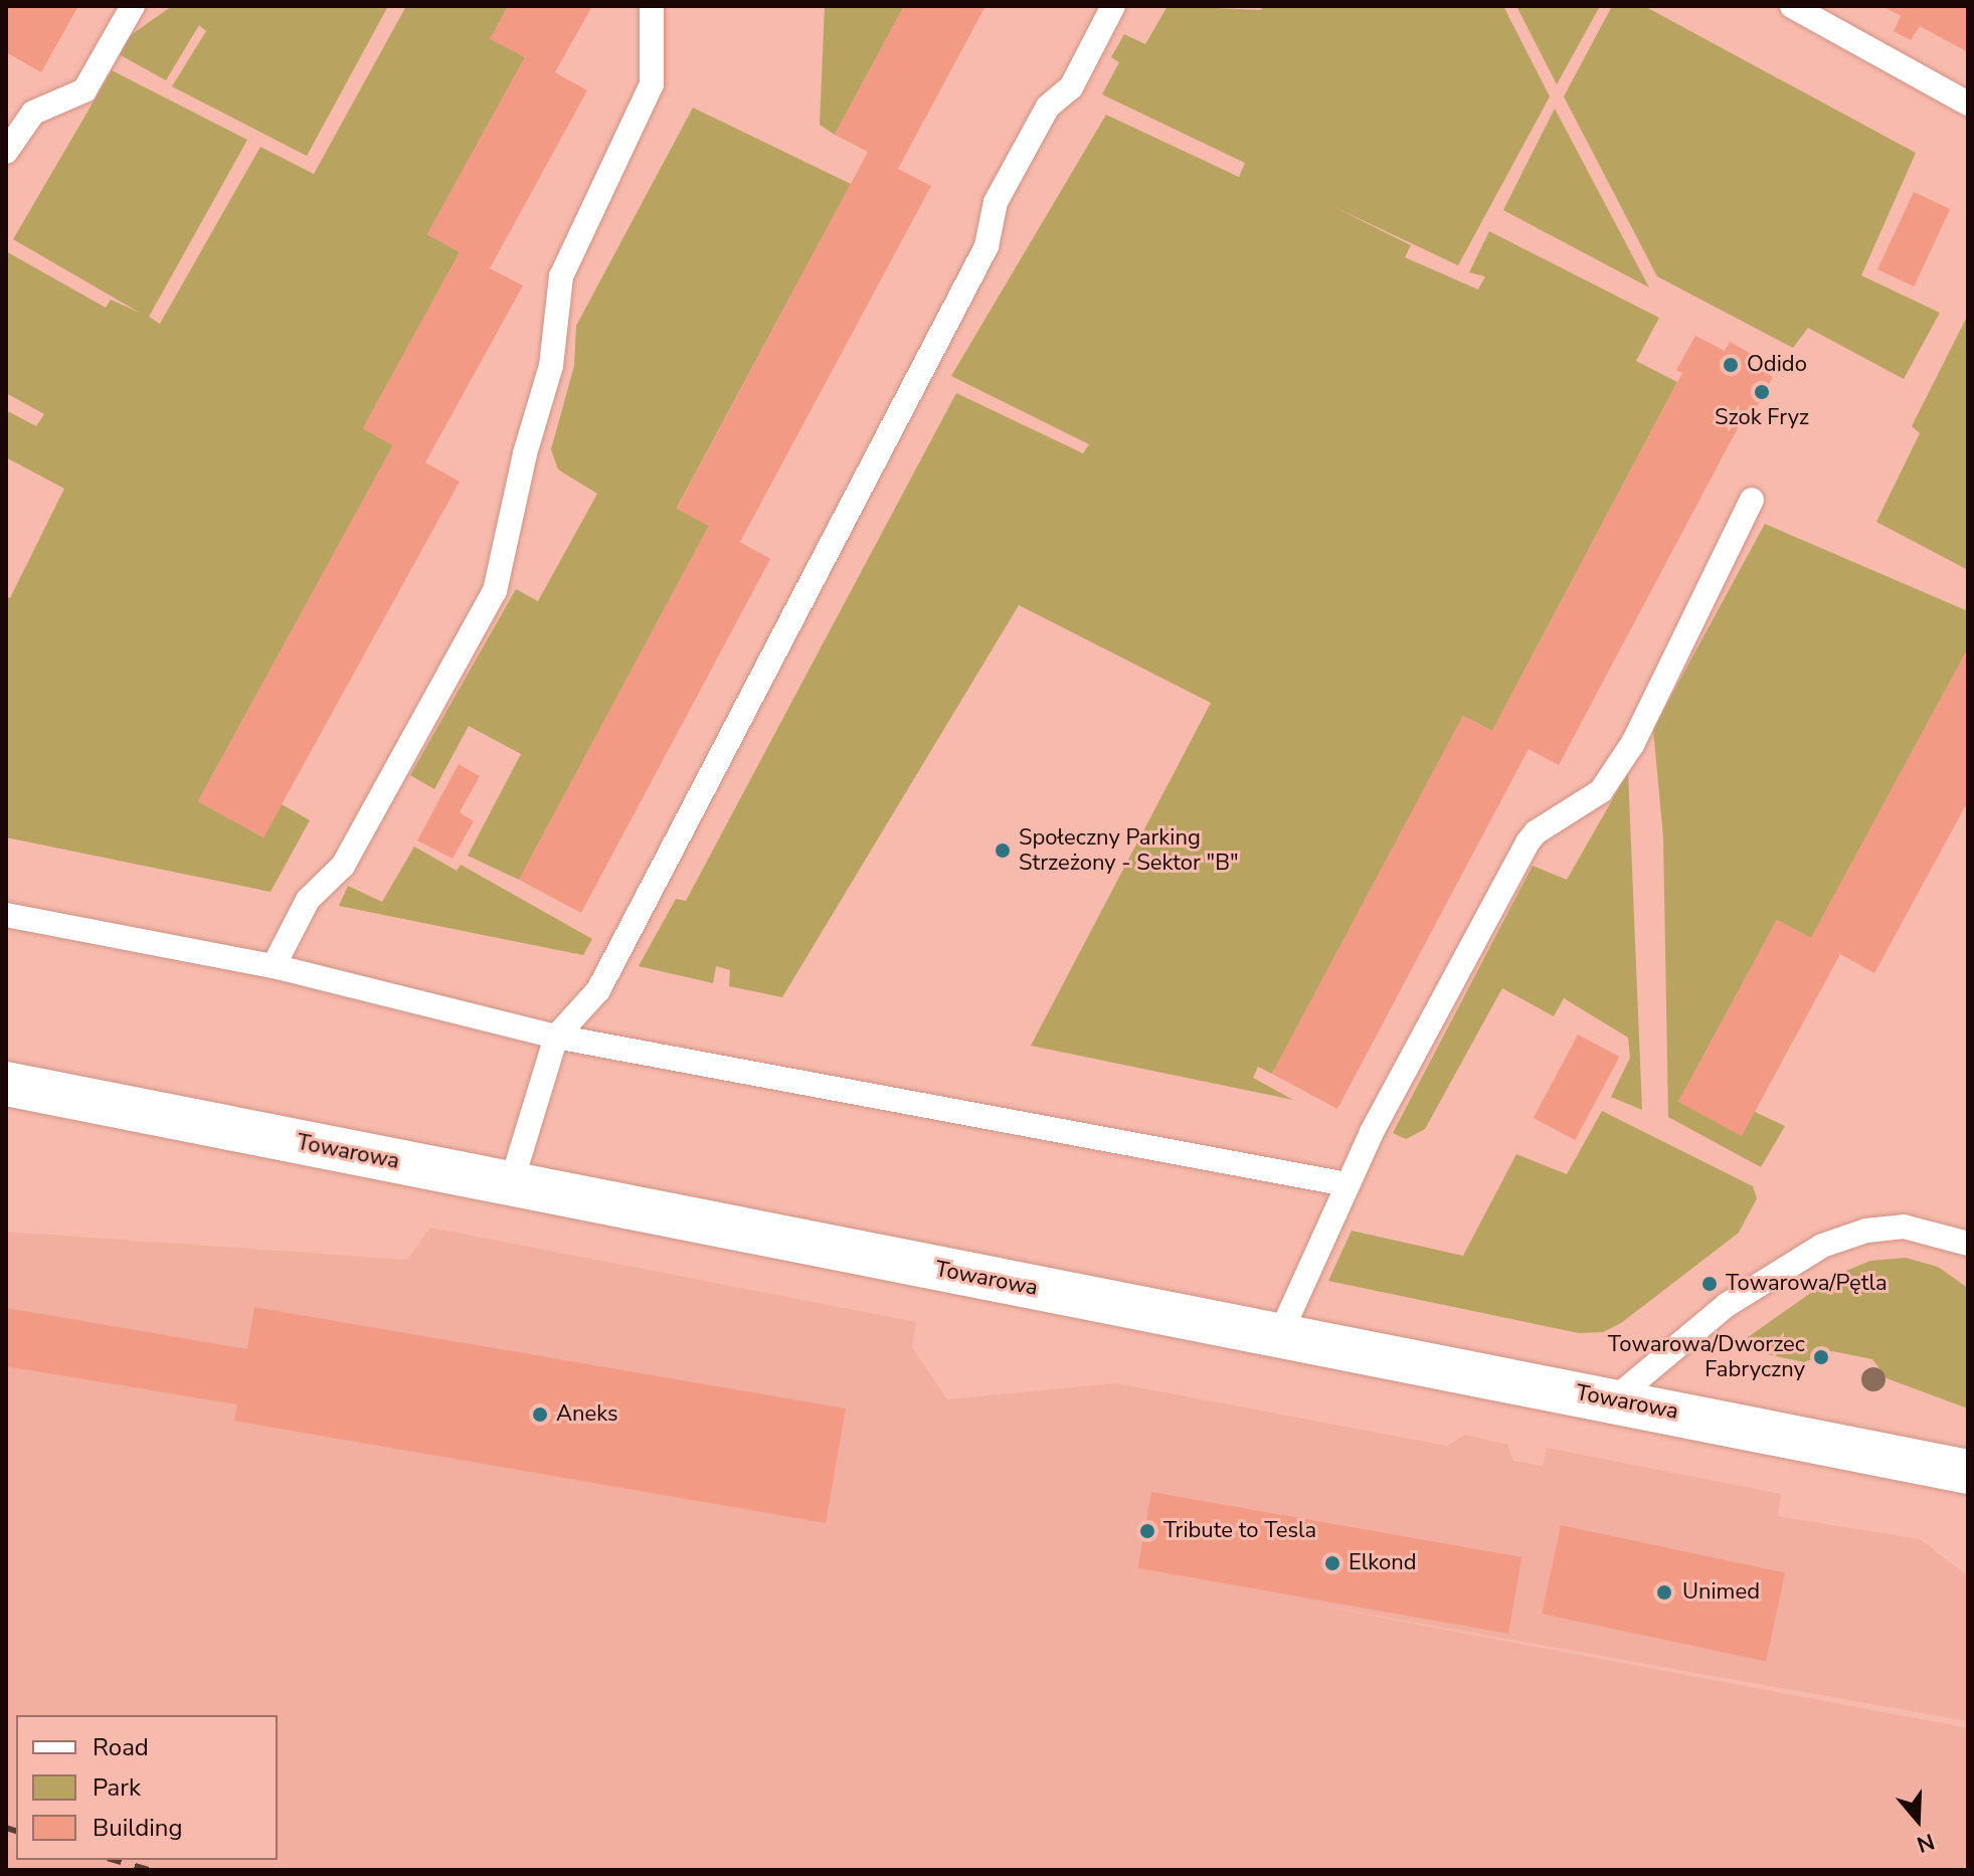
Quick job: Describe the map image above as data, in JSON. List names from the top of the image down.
{
  "streets": {
    "main road": ["Towarowa"]
  },
  "places": [
    "Odido",
    "Szok Fryz",
    "Społeczny Parking Strzeżony - Sektor \"B\"",
    "Towarowa/Pętla",
    "Towarowa/Dworzec Fabryczny",
    "Aneks",
    "Tribute to Tesla",
    "Elkond",
    "Unimed"
  ],
  "legend": ["Road", "Park", "Building"],
  "north": "bottom"
}
